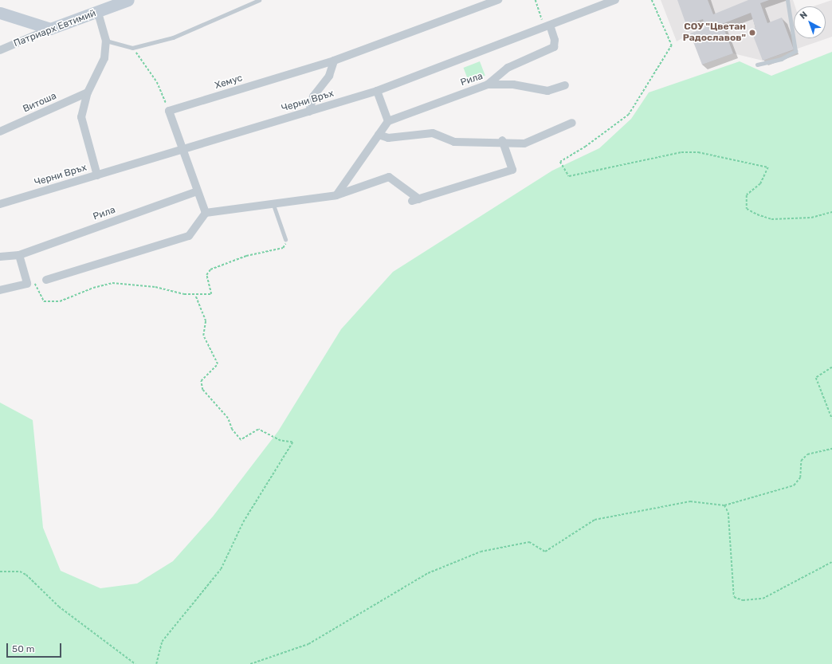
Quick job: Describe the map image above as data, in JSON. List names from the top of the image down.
{
  "streets": {
    "street": [
      "Патриарх Евтимий",
      "Рила",
      "Хемус",
      "Черни Връх",
      "Витоша"
    ]
  },
  "places": ["СОУ \"Цветан Радославов\""],
  "scale_bar": "50 m",
  "north": "top left"
}
